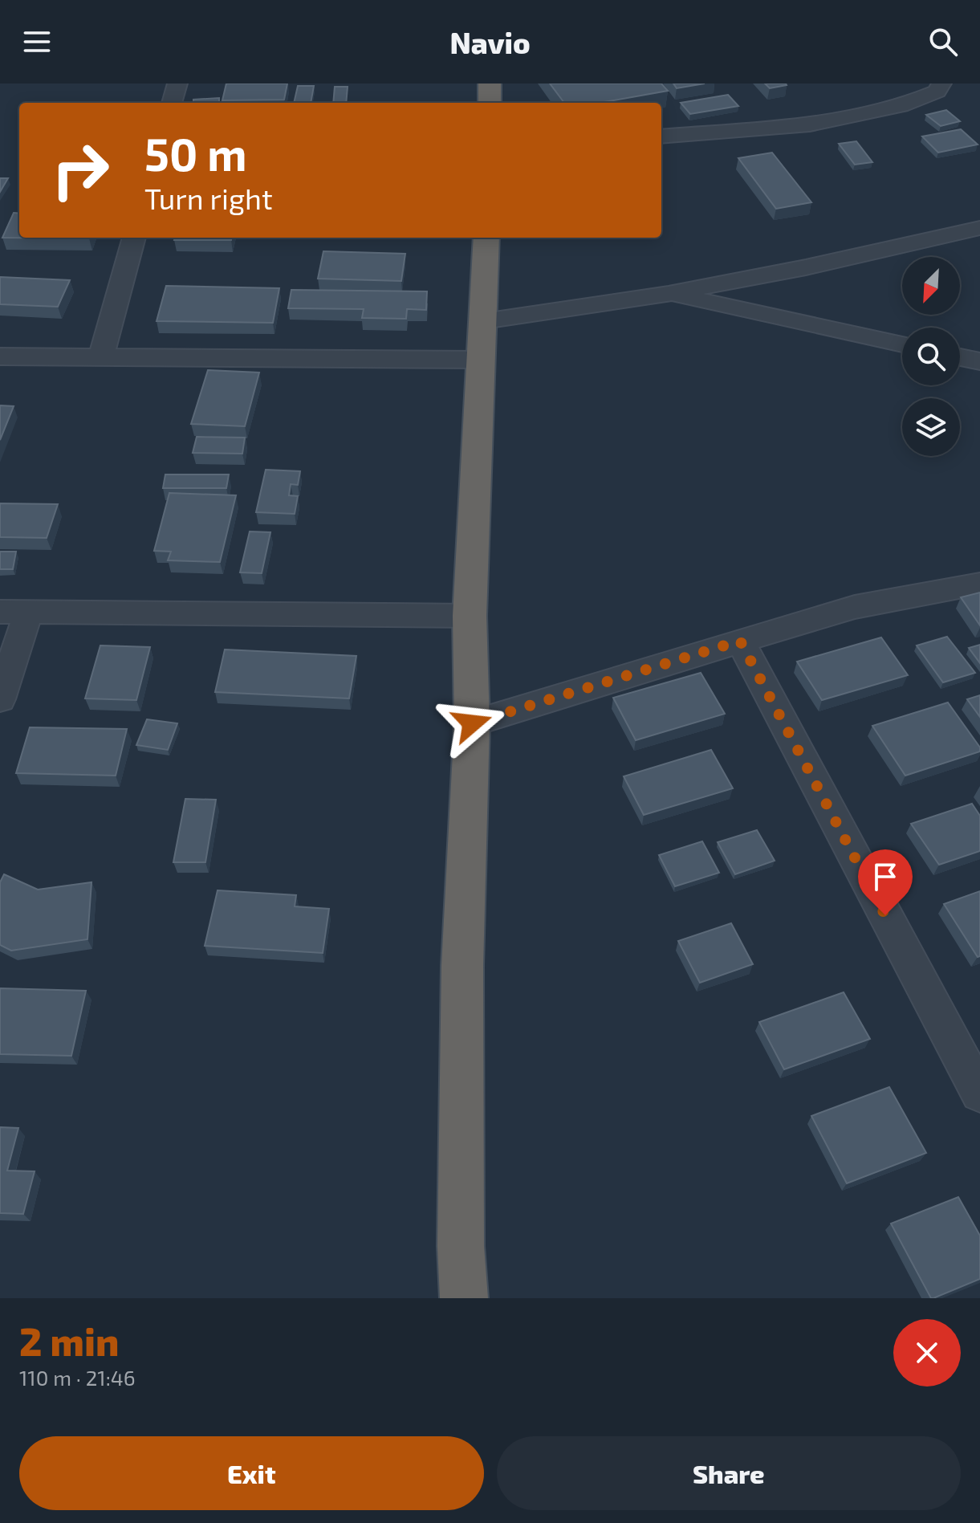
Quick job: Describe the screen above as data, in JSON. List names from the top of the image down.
{
  "north": "bottom left",
  "page": {
    "header": "Navio",
    "turn": ["50 m", "Turn right"],
    "heading": ["2 min", "110 m · 21:46"],
    "buttons": ["Exit", "Share"]
  }
}
